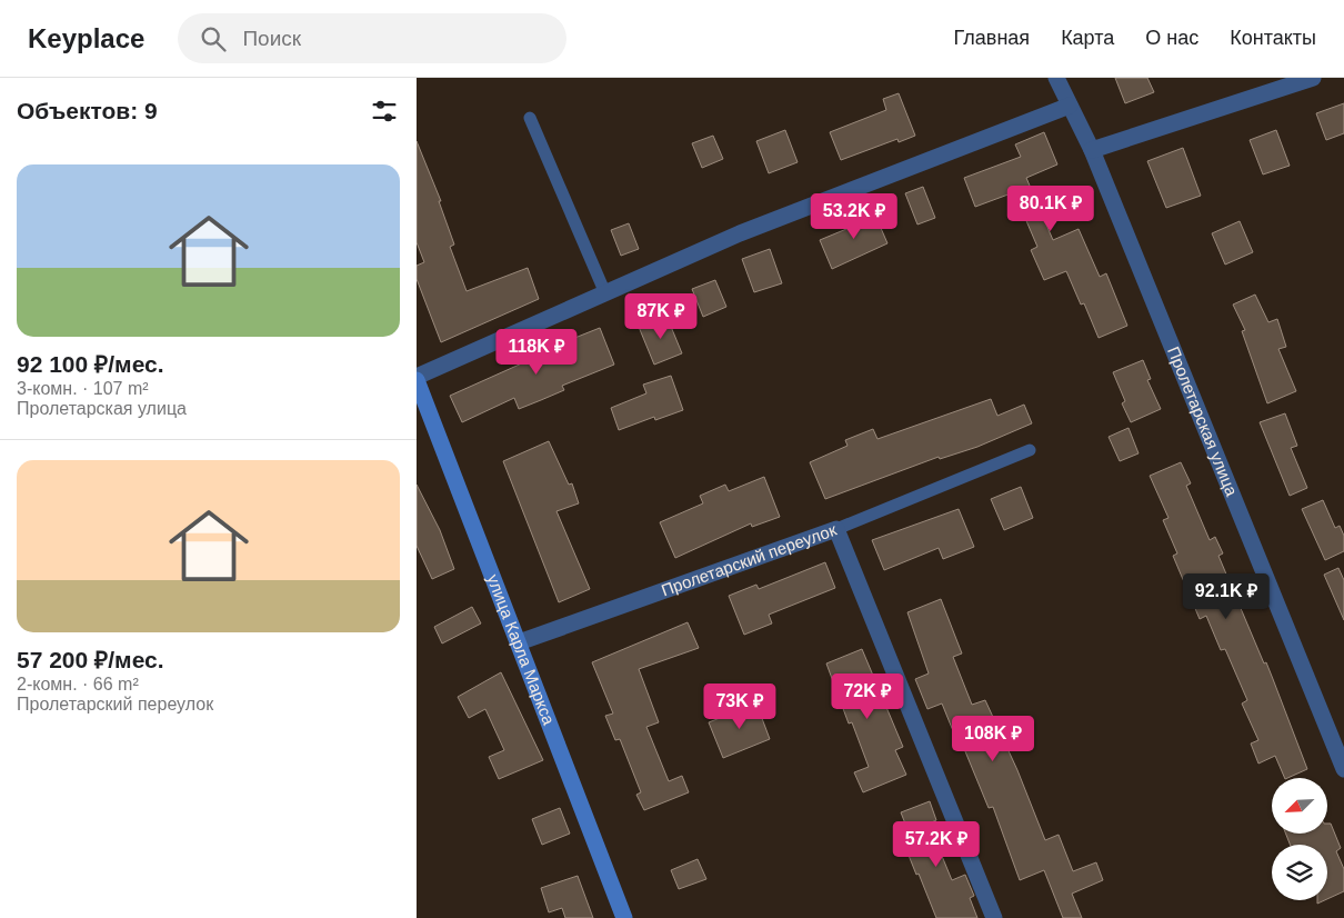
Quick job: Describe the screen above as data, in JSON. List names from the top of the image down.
{
  "streets": {
    "main road": ["улица Карла Маркса"],
    "street": ["Пролетарская улица", "Пролетарский переулок"]
  },
  "crossings": [
    ["Пролетарский переулок", "улица Карла Маркса"]
  ],
  "north": "bottom left",
  "page": {
    "header": "Keyplace",
    "search": "Поиск",
    "nav": [
      "Главная",
      "Карта",
      "О нас",
      "Контакты"
    ],
    "heading": "Объектов: 9",
    "list": [
      {
        "name": "92 100 ₽/мес.",
        "note": "3-комн. · 107 m² · Пролетарская улица"
      },
      {
        "name": "57 200 ₽/мес.",
        "note": "2-комн. · 66 m² · Пролетарский переулок"
      }
    ],
    "price": [
      "80.1K ₽",
      "53.2K ₽",
      "87K ₽",
      "118K ₽",
      "92.1K ₽",
      "72K ₽",
      "73K ₽",
      "108K ₽",
      "57.2K ₽"
    ]
  }
}
